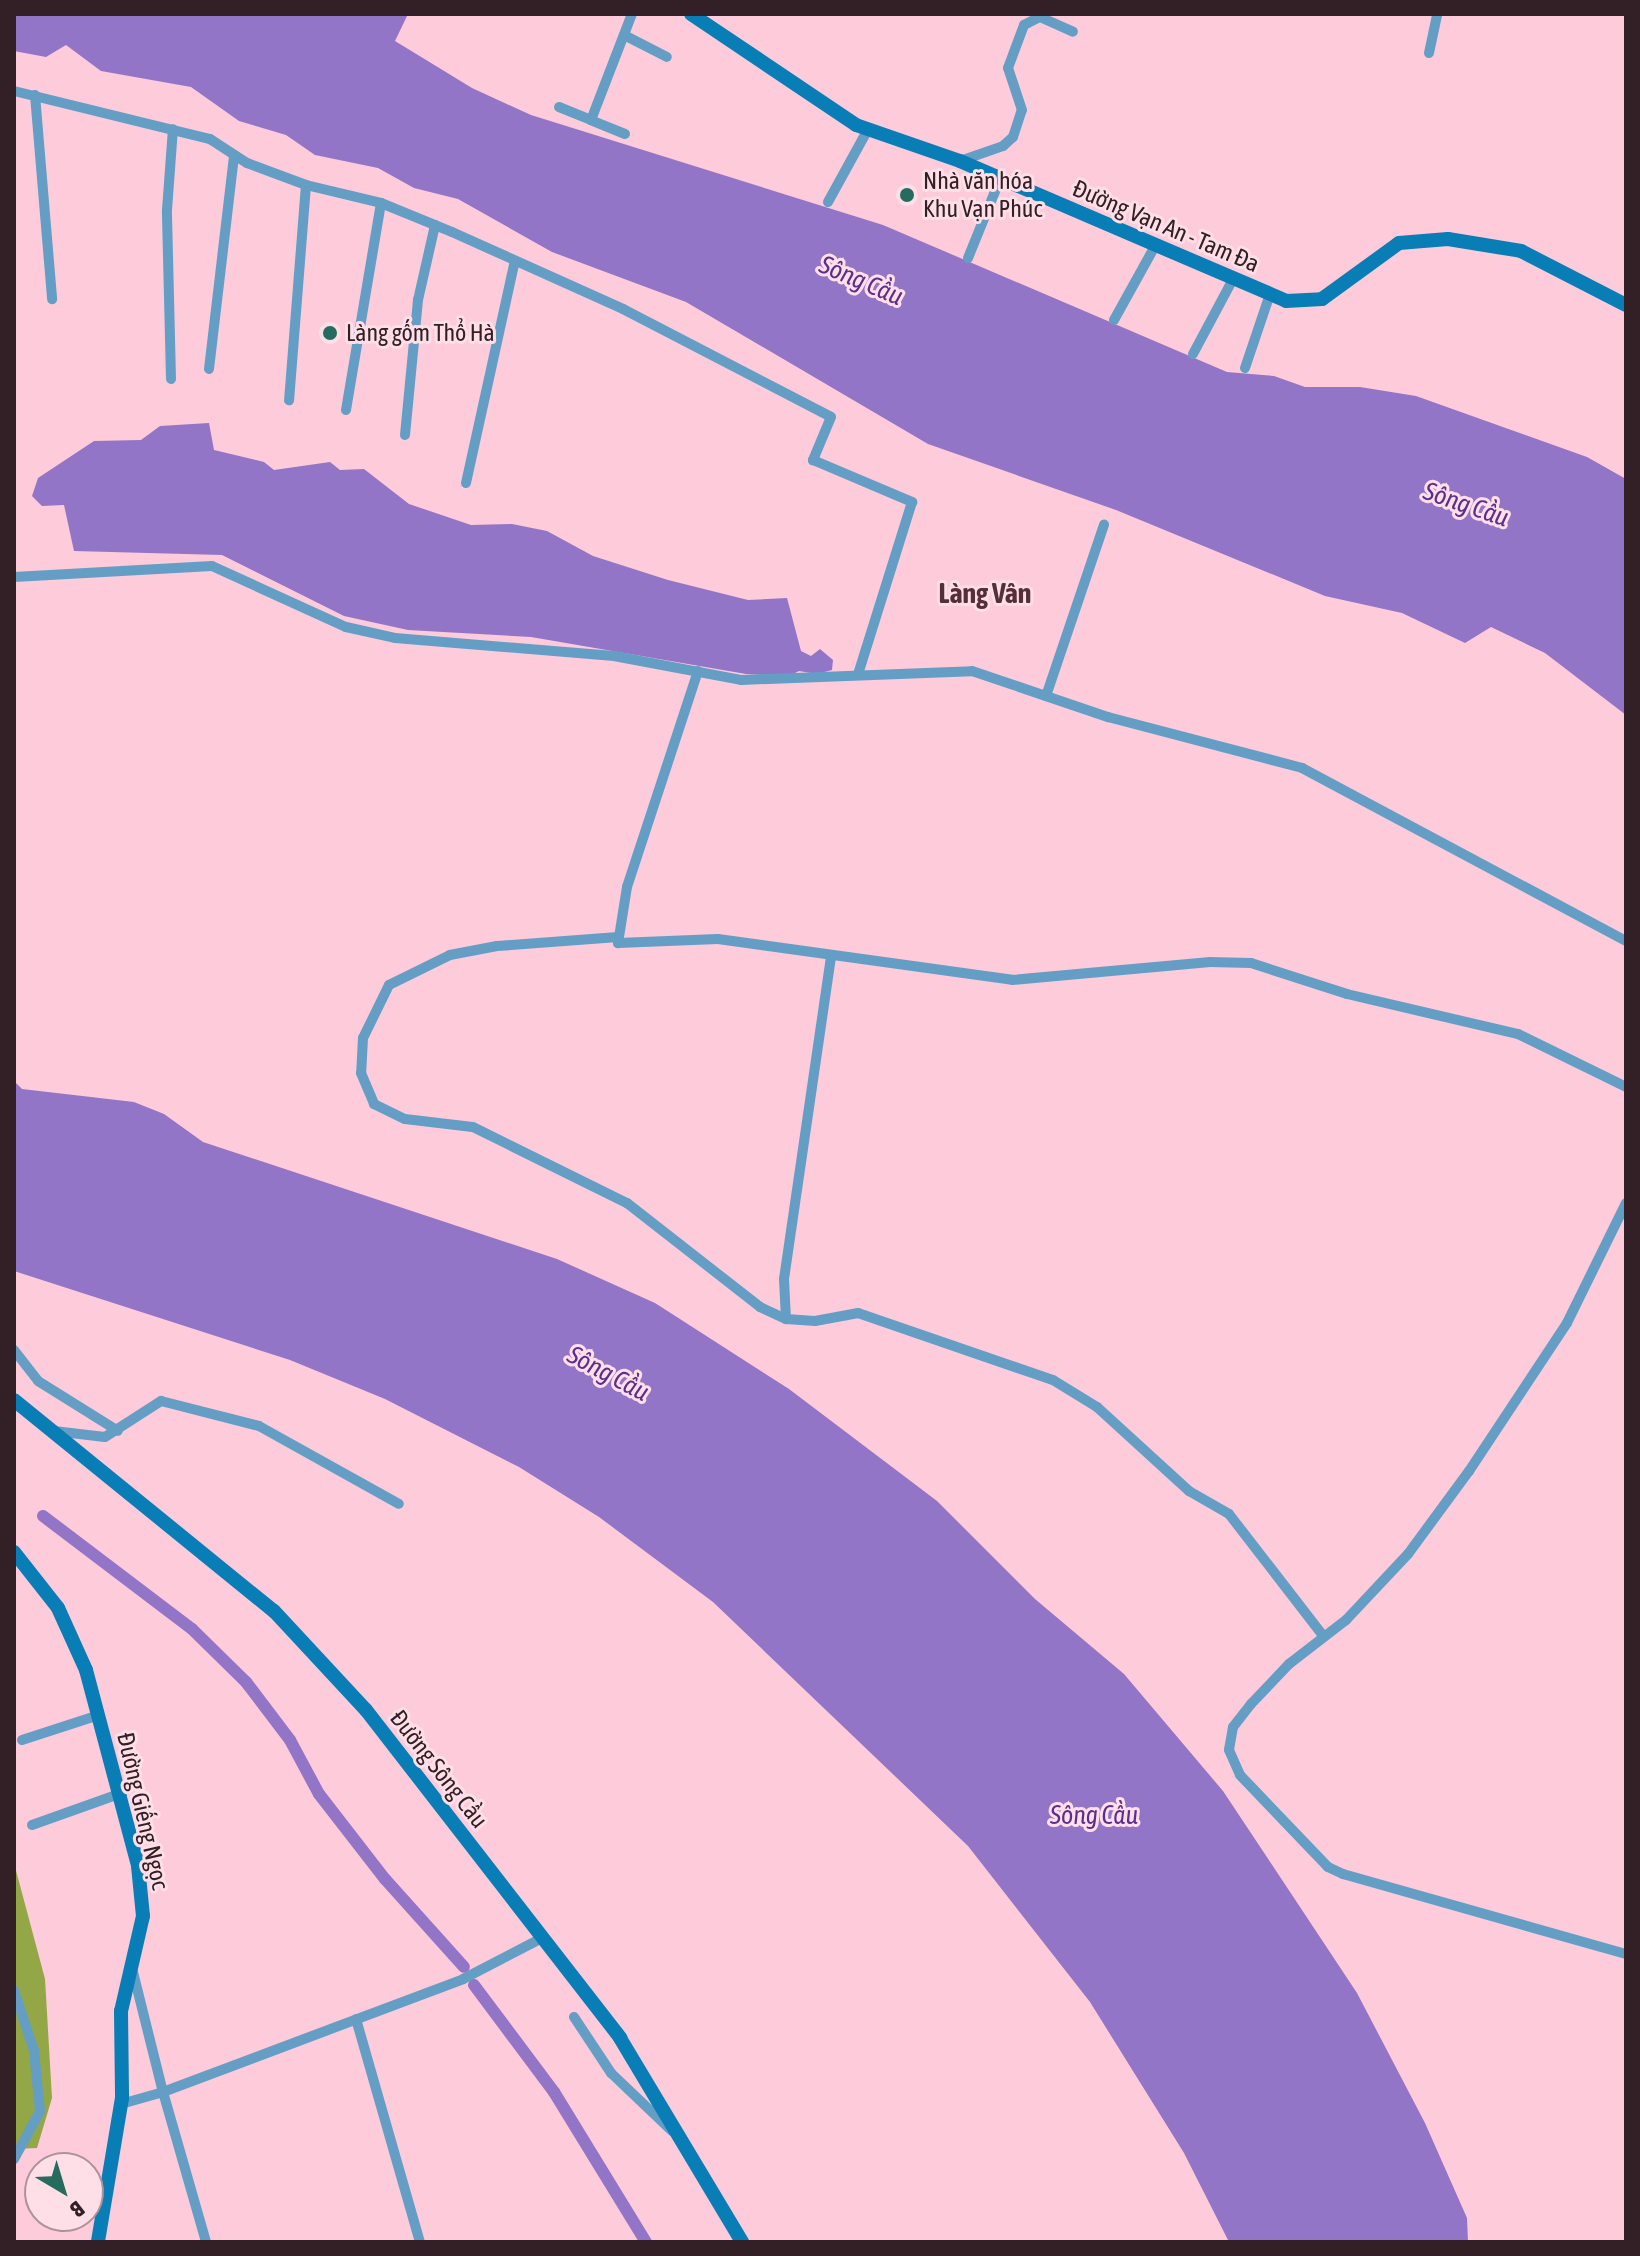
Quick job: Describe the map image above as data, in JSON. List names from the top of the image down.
{
  "streets": {
    "main road": ["Đường Vạn An - Tam Đa", "Đường Sông Cầu", "Đường Giếng Ngọc"]
  },
  "districts": ["Làng Vân"],
  "water": ["Sông Cầu"],
  "places": ["Nhà văn hóa Khu Vạn Phúc", "Làng gốm Thổ Hà"],
  "north": "bottom right"
}
